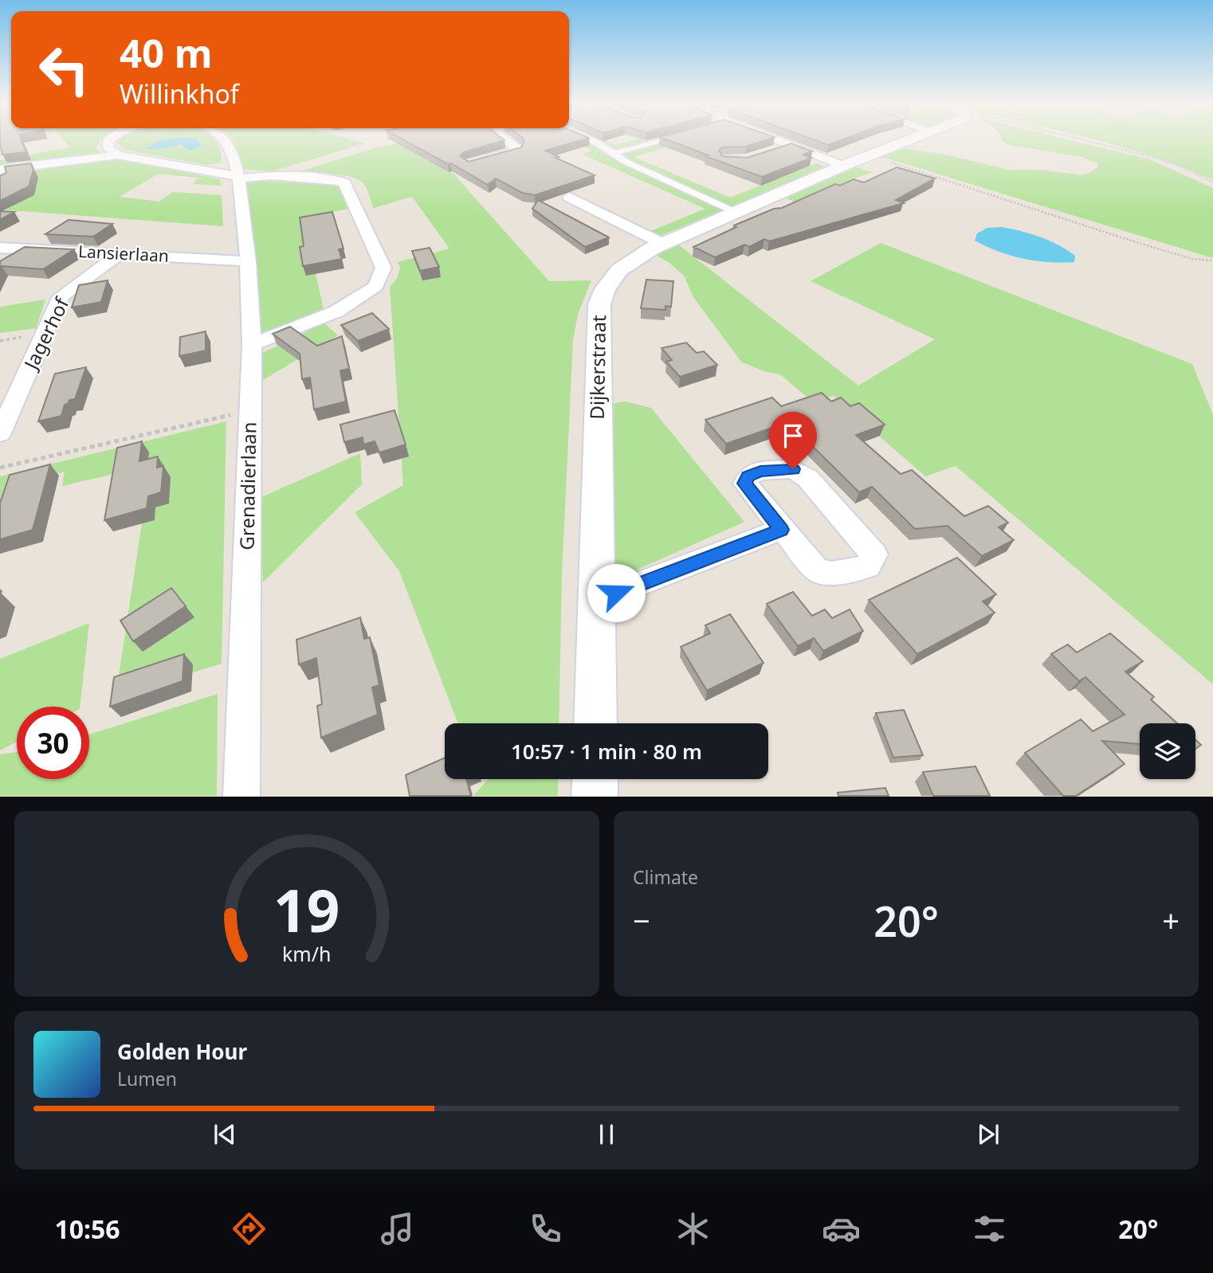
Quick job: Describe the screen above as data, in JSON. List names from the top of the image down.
{
  "streets": {
    "street": [
      "Lansierlaan",
      "Jagerhof",
      "Dijkerstraat",
      "Grenadierlaan"
    ]
  },
  "crossings": [
    ["Lansierlaan", "Jagerhof"],
    ["Lansierlaan", "Grenadierlaan"]
  ],
  "page": {
    "turn": ["40 m", "Willinkhof"],
    "limit": "30",
    "trip": "10:57 · 1 min · 80 m",
    "tile": "Climate",
    "heat": ["−", "20°", "+"],
    "song": ["Golden Hour", "Lumen"],
    "tabs": ["10:56", "20°"],
    "gauge": ["19", "km/h"]
  }
}
